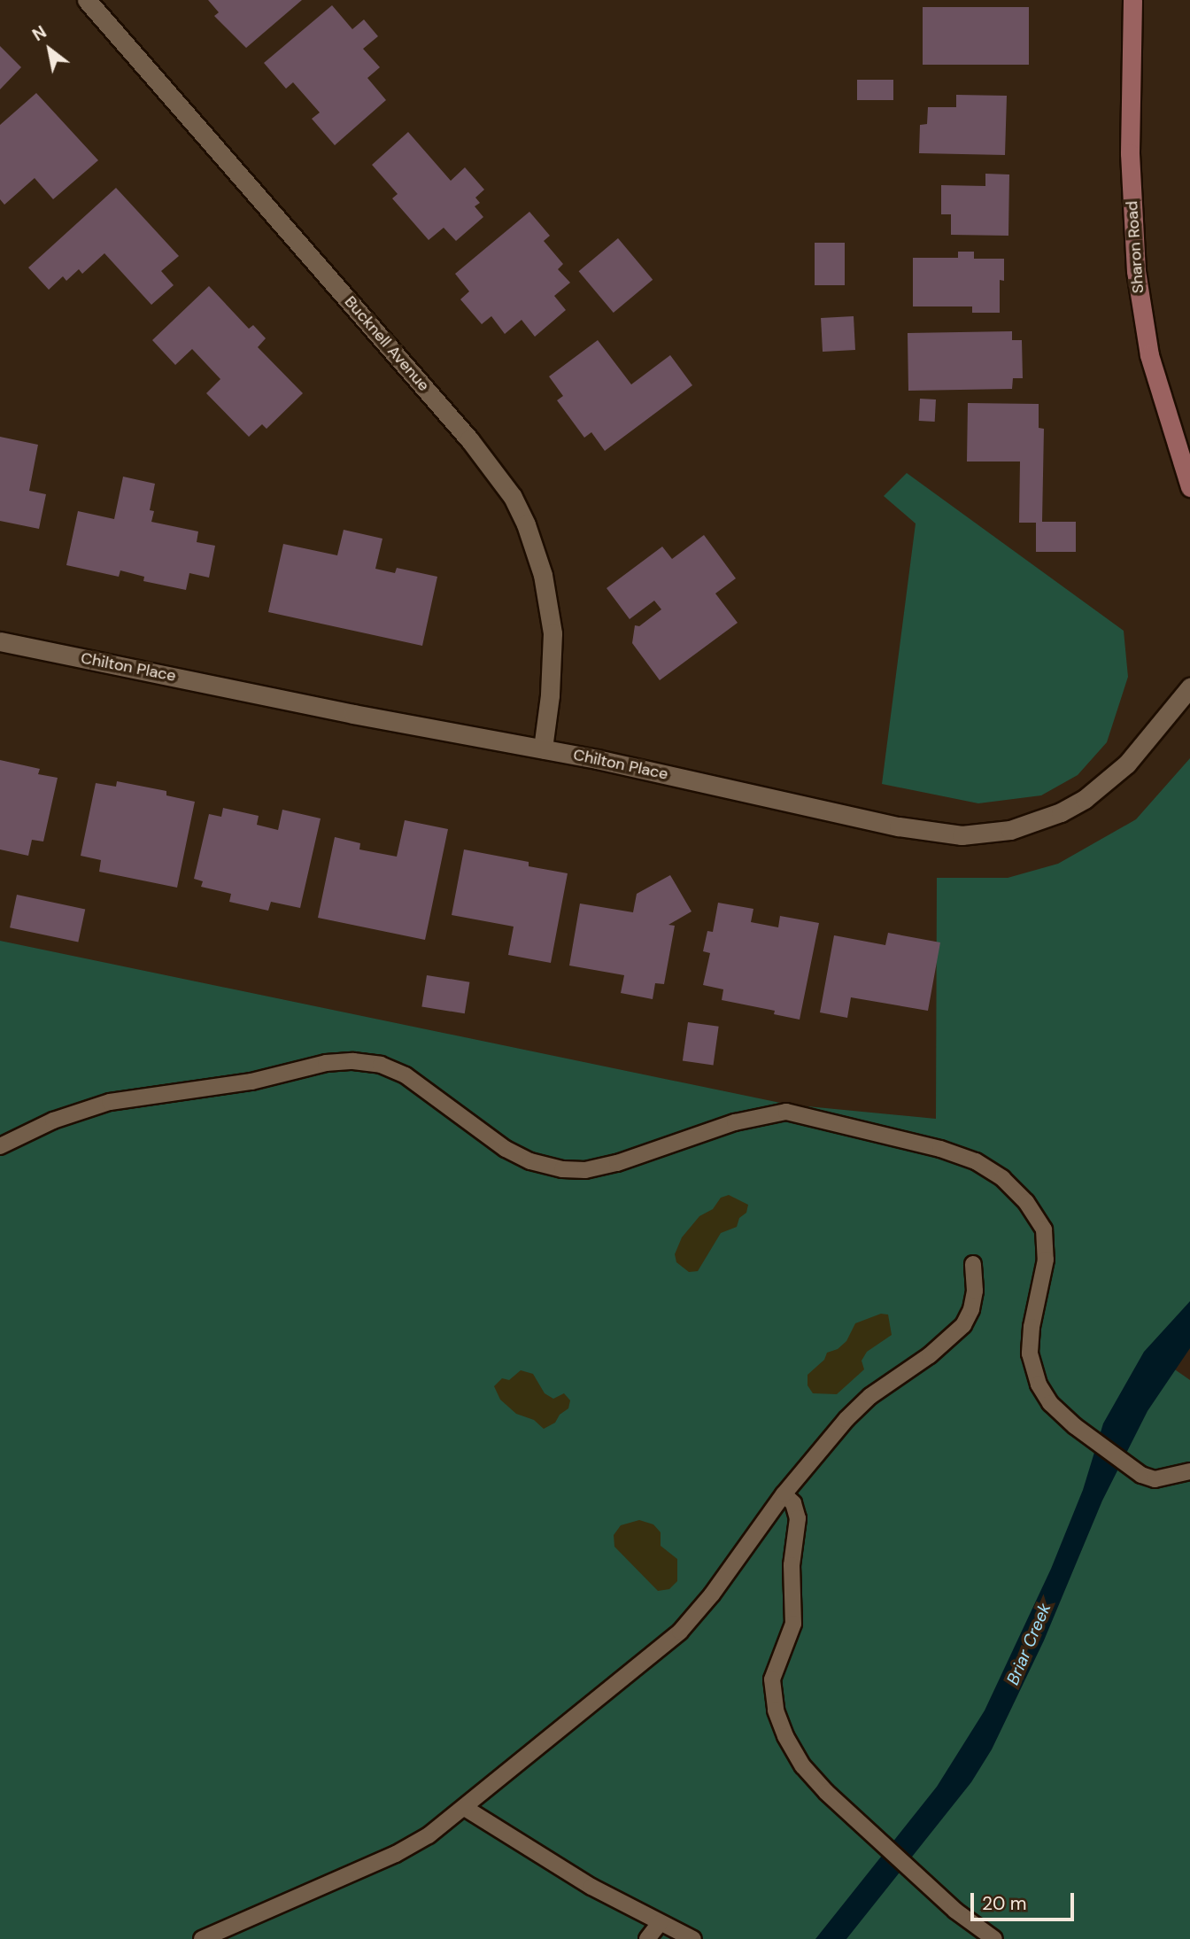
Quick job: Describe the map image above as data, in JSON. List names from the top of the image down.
{
  "streets": {
    "street": ["Sharon Road", "Bucknell Avenue", "Chilton Place"]
  },
  "crossings": [
    ["Bucknell Avenue", "Chilton Place"]
  ],
  "water": ["Briar Creek"],
  "scale_bar": "20 m",
  "north": "top left"
}
